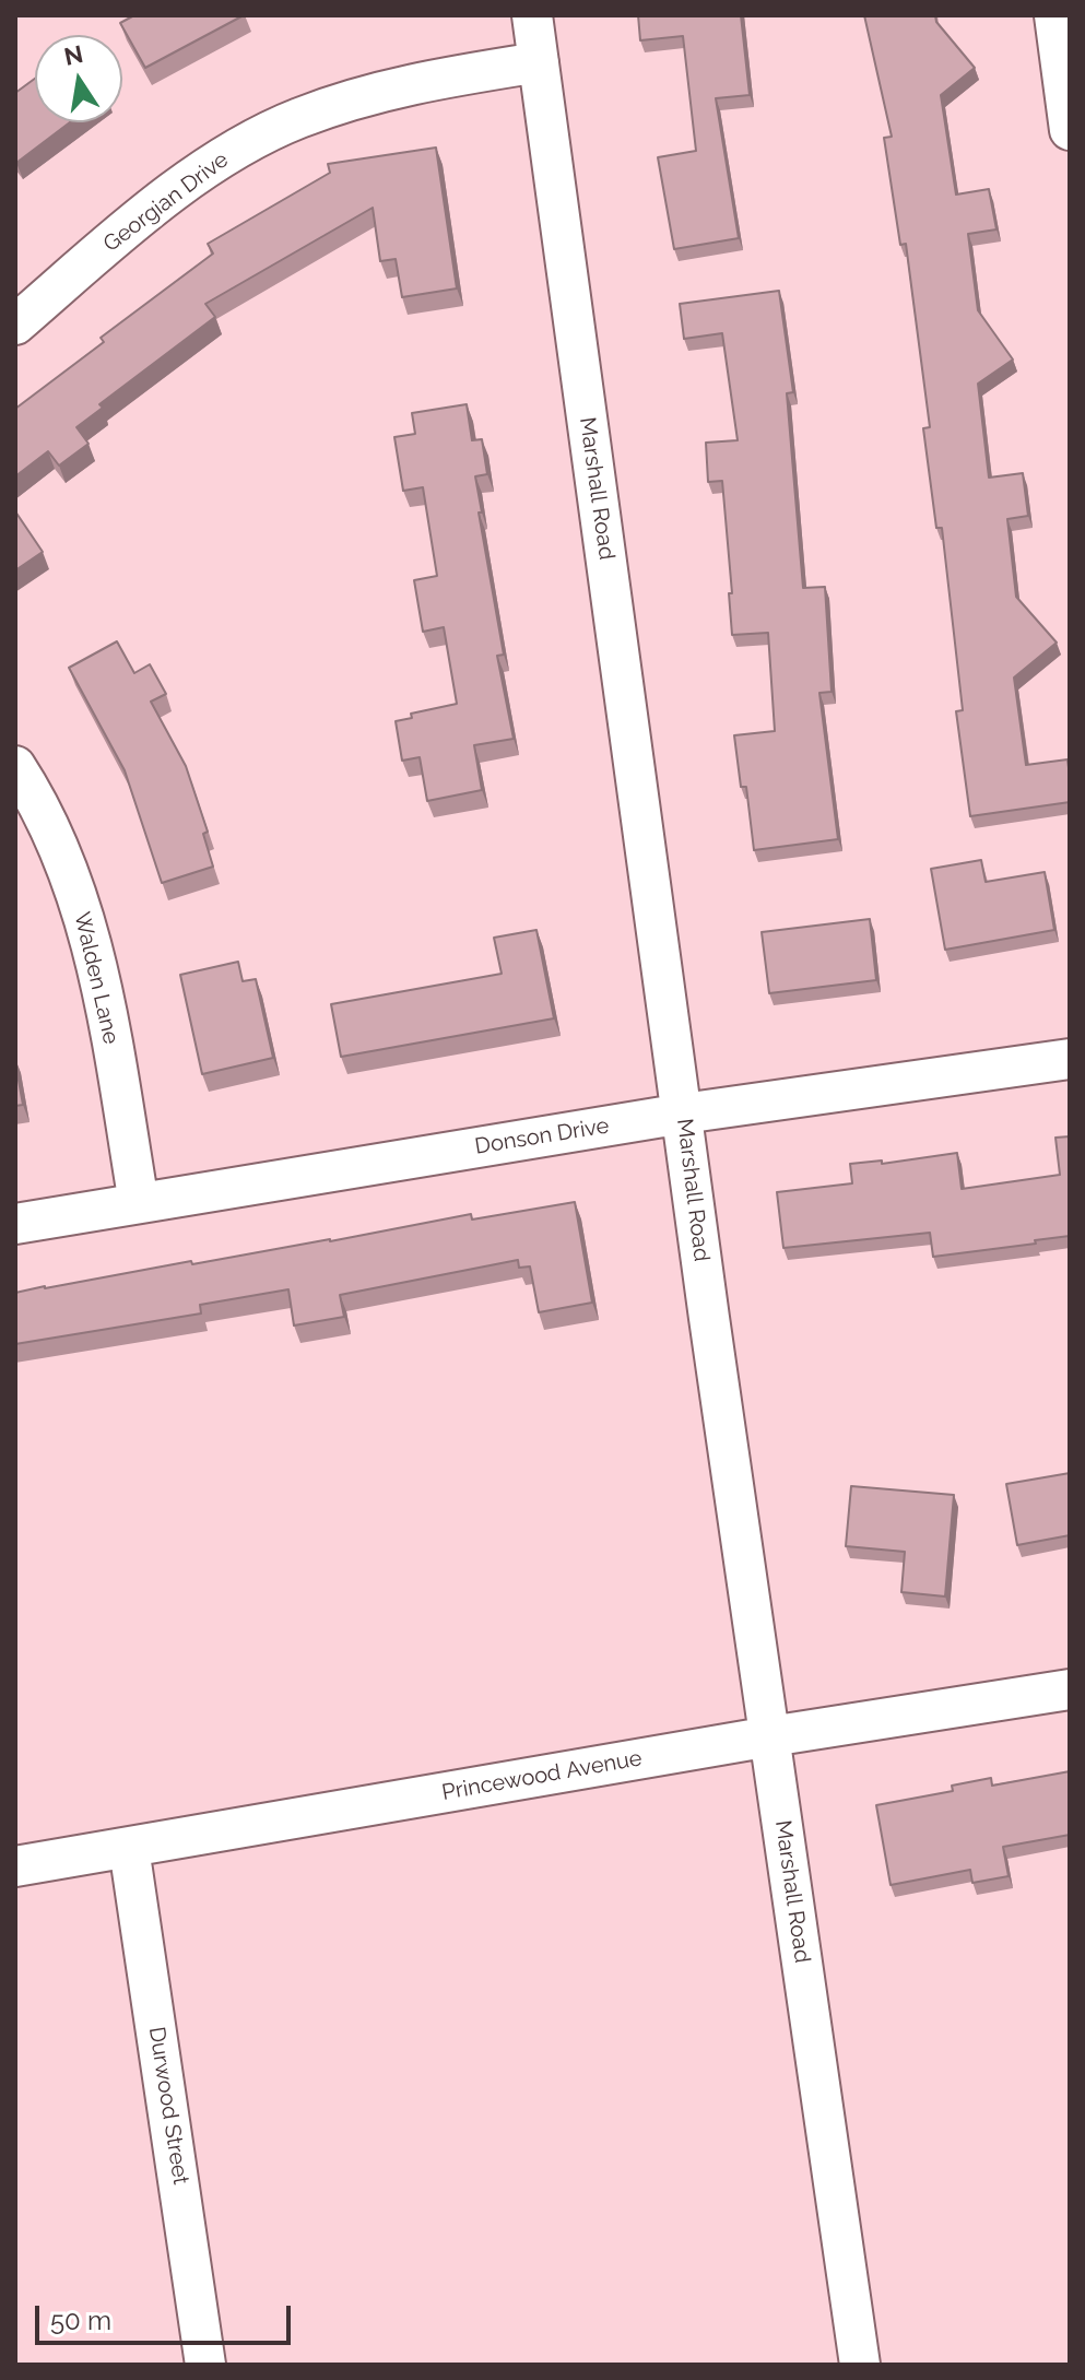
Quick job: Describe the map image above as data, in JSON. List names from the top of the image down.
{
  "streets": {
    "street": [
      "Georgian Drive",
      "Marshall Road",
      "Walden Lane",
      "Donson Drive",
      "Princewood Avenue",
      "Durwood Street"
    ]
  },
  "crossings": [
    ["Georgian Drive", "Marshall Road"],
    ["Marshall Road", "Donson Drive"],
    ["Marshall Road", "Princewood Avenue"],
    ["Walden Lane", "Donson Drive"],
    ["Princewood Avenue", "Durwood Street"]
  ],
  "scale_bar": "50 m",
  "north": "top"
}
